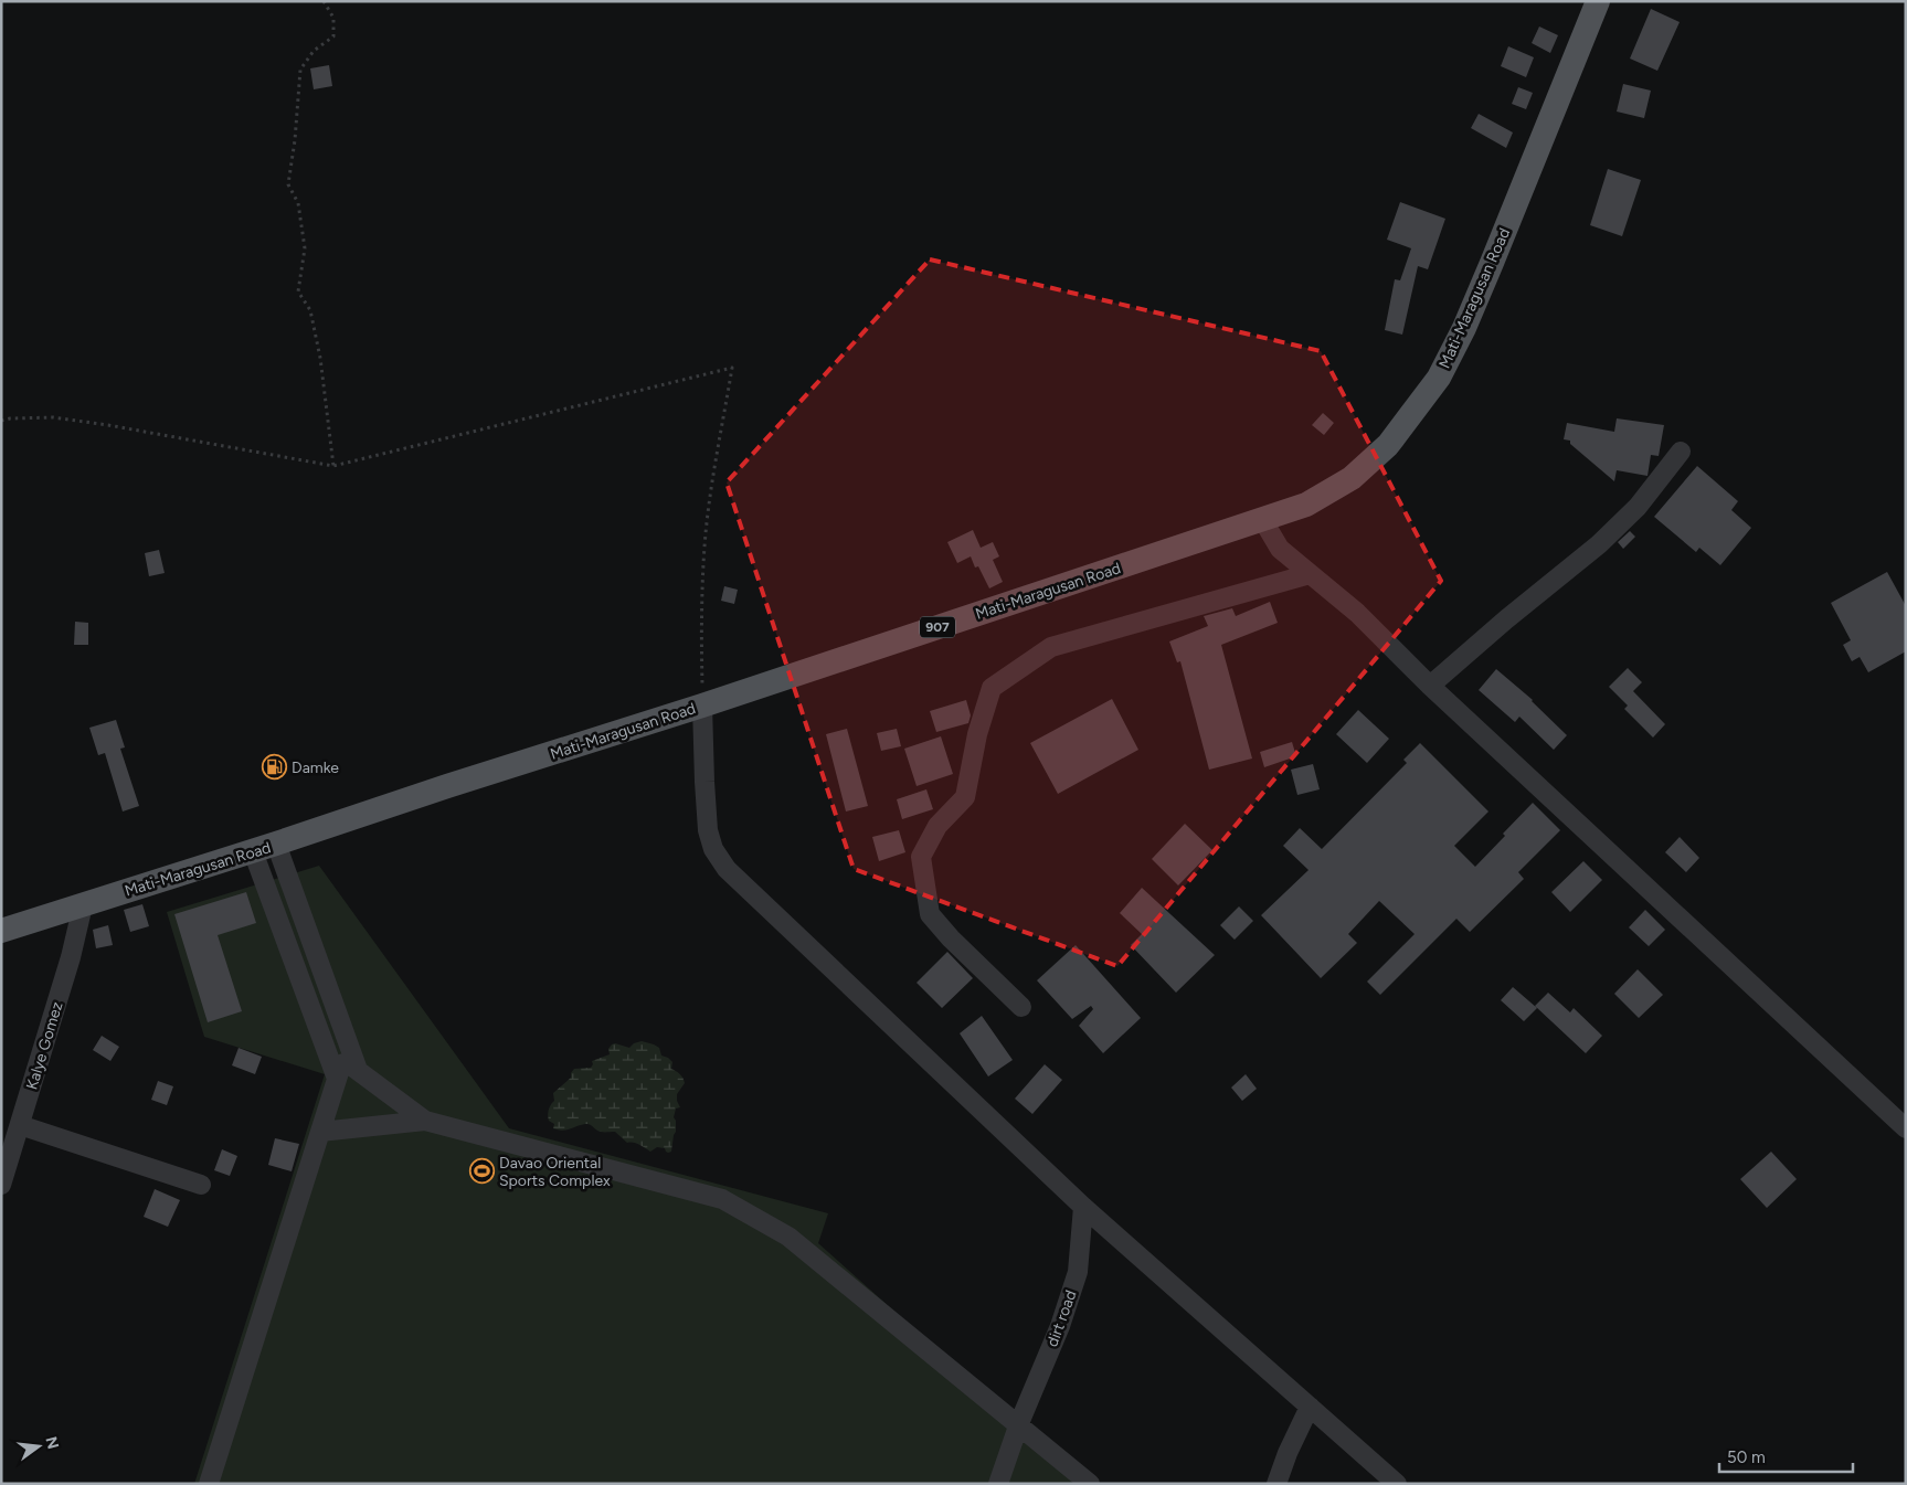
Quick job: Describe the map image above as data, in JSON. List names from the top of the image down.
{
  "streets": {
    "main road": ["Mati-Maragusan Road", "907"],
    "street": ["Kalye Gomez", "dirt road"]
  },
  "crossings": [
    ["Mati-Maragusan Road", "Kalye Gomez"]
  ],
  "places": {
    "fuel station": ["Damke"],
    "sports": ["Davao Oriental Sports Complex"]
  },
  "scale_bar": "50 m",
  "north": "right"
}
